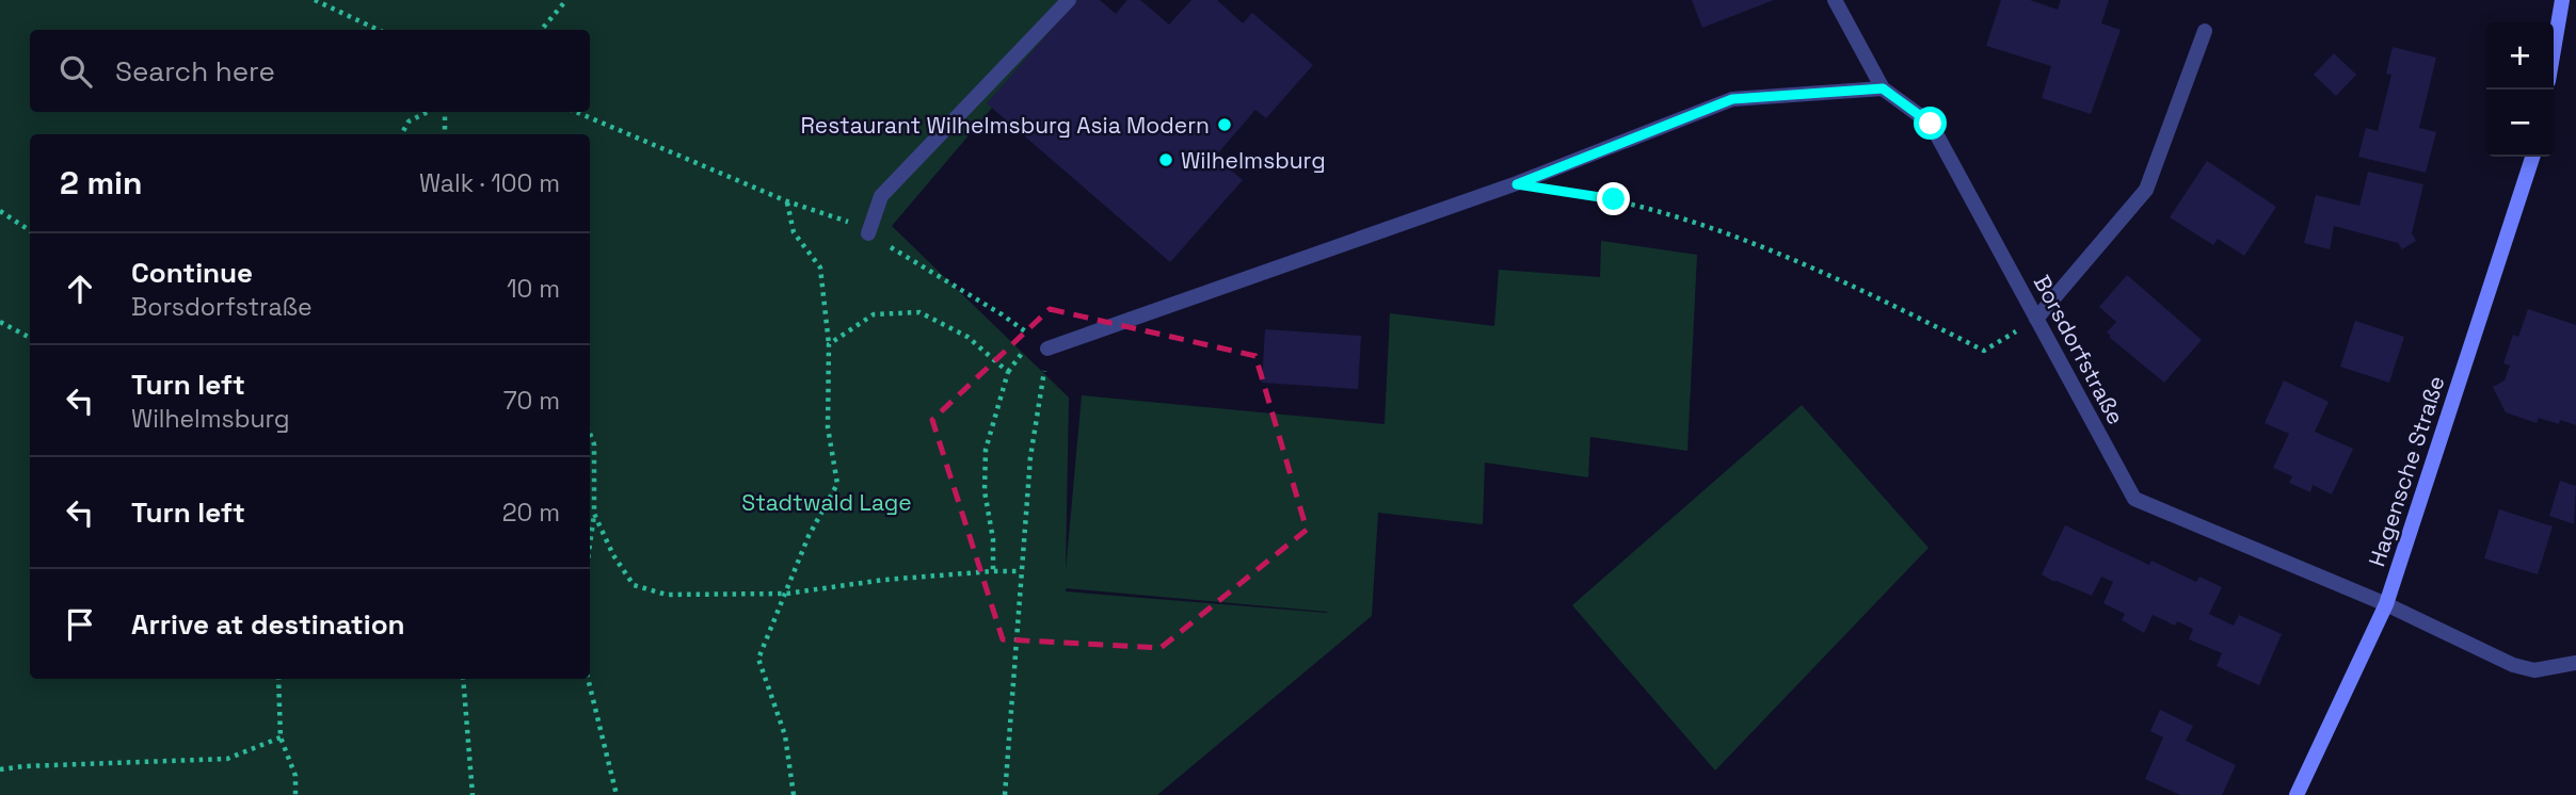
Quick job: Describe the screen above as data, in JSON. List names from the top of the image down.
{
  "streets": {
    "street": ["Borsdorfstraße", "Hagensche Straße"]
  },
  "crossings": [
    ["Borsdorfstraße", "Hagensche Straße"]
  ],
  "parks": ["Stadtwald Lage"],
  "places": ["Restaurant Wilhelmsburg Asia Modern", "Wilhelmsburg"],
  "page": {
    "map_buttons": ["+", "−"],
    "search": "Search here",
    "heading": ["2 min", "Walk · 100 m"],
    "list": [
      ["Continue", "Borsdorfstraße", "10 m"],
      ["Turn left", "Wilhelmsburg", "70 m"],
      ["Turn left", "20 m"],
      "Arrive at destination"
    ]
  }
}
